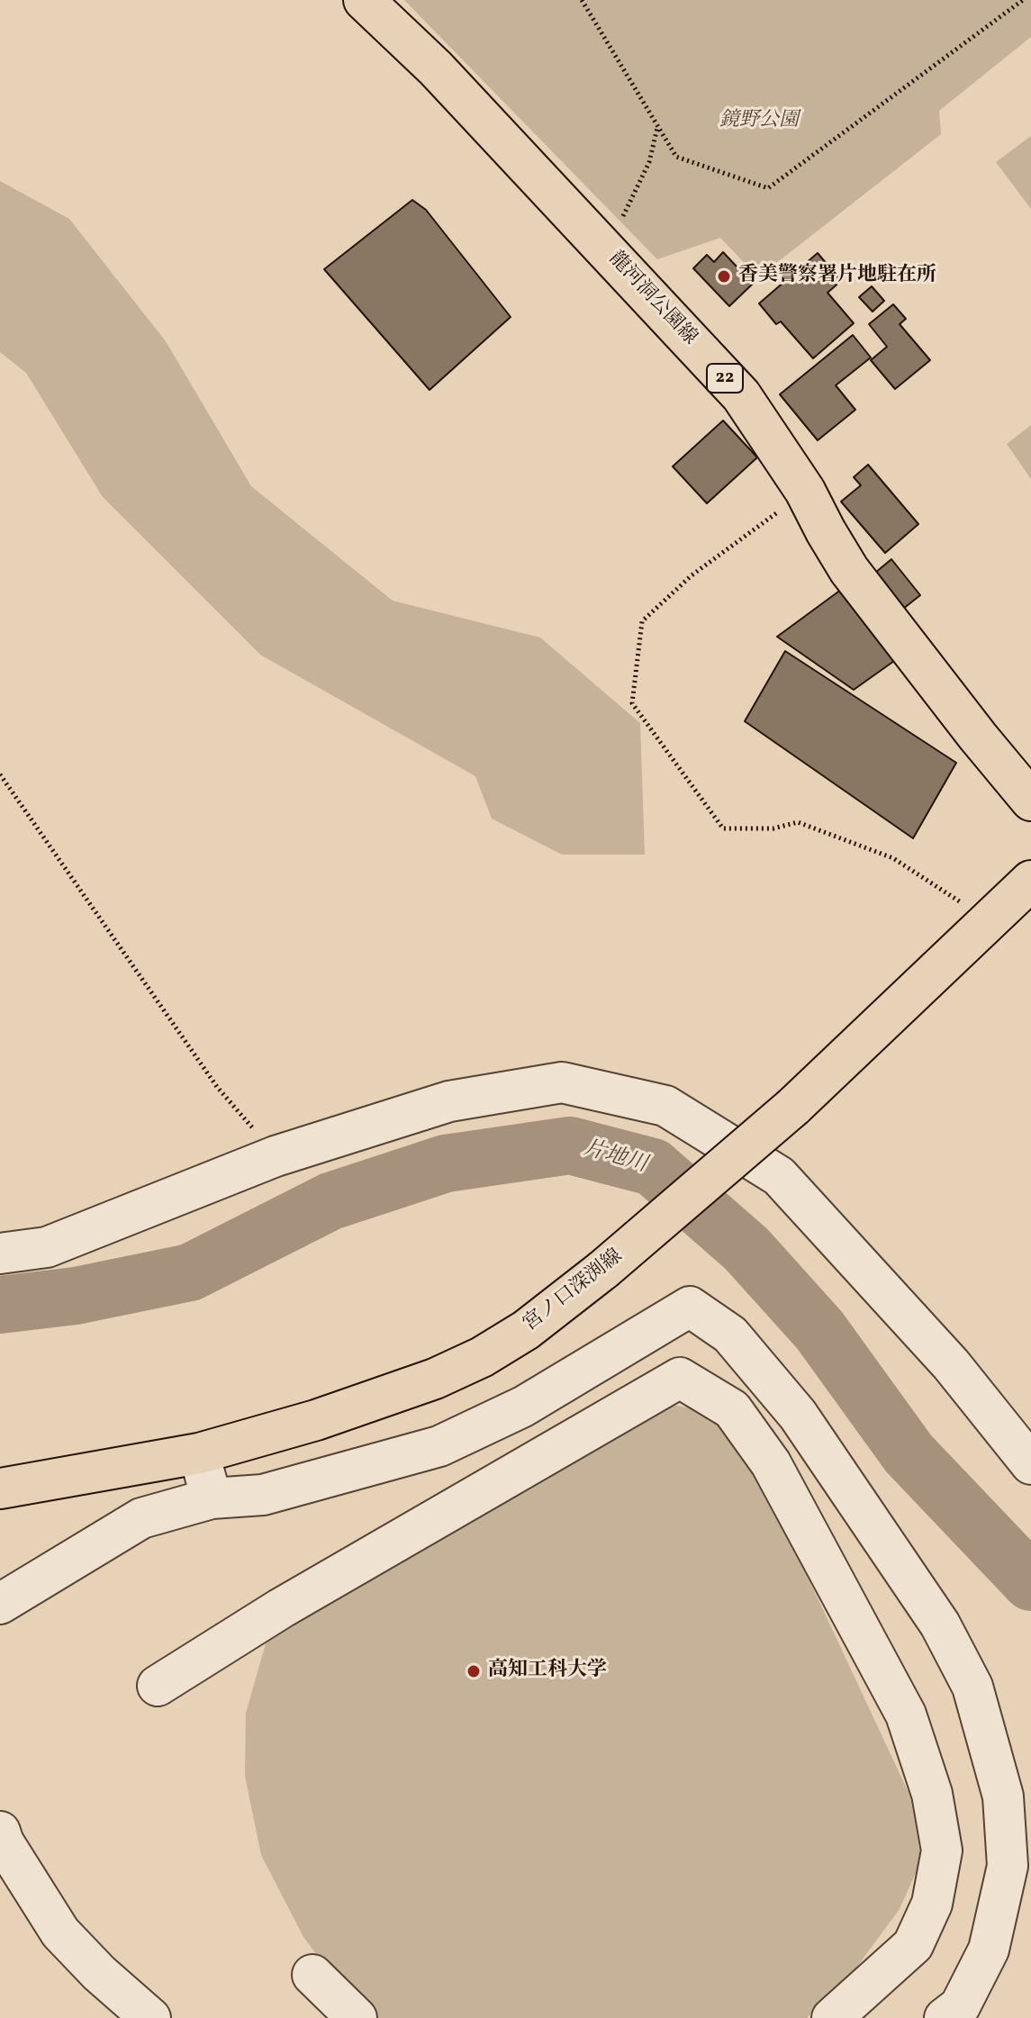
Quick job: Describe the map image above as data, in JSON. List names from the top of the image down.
{
  "streets": {
    "main road": ["龍河洞公園線", "22", "宮ノ口深渕線"]
  },
  "water": ["片地川"],
  "parks": ["鏡野公園"],
  "places": ["香美警察署片地駐在所", "高知工科大学"]
}
